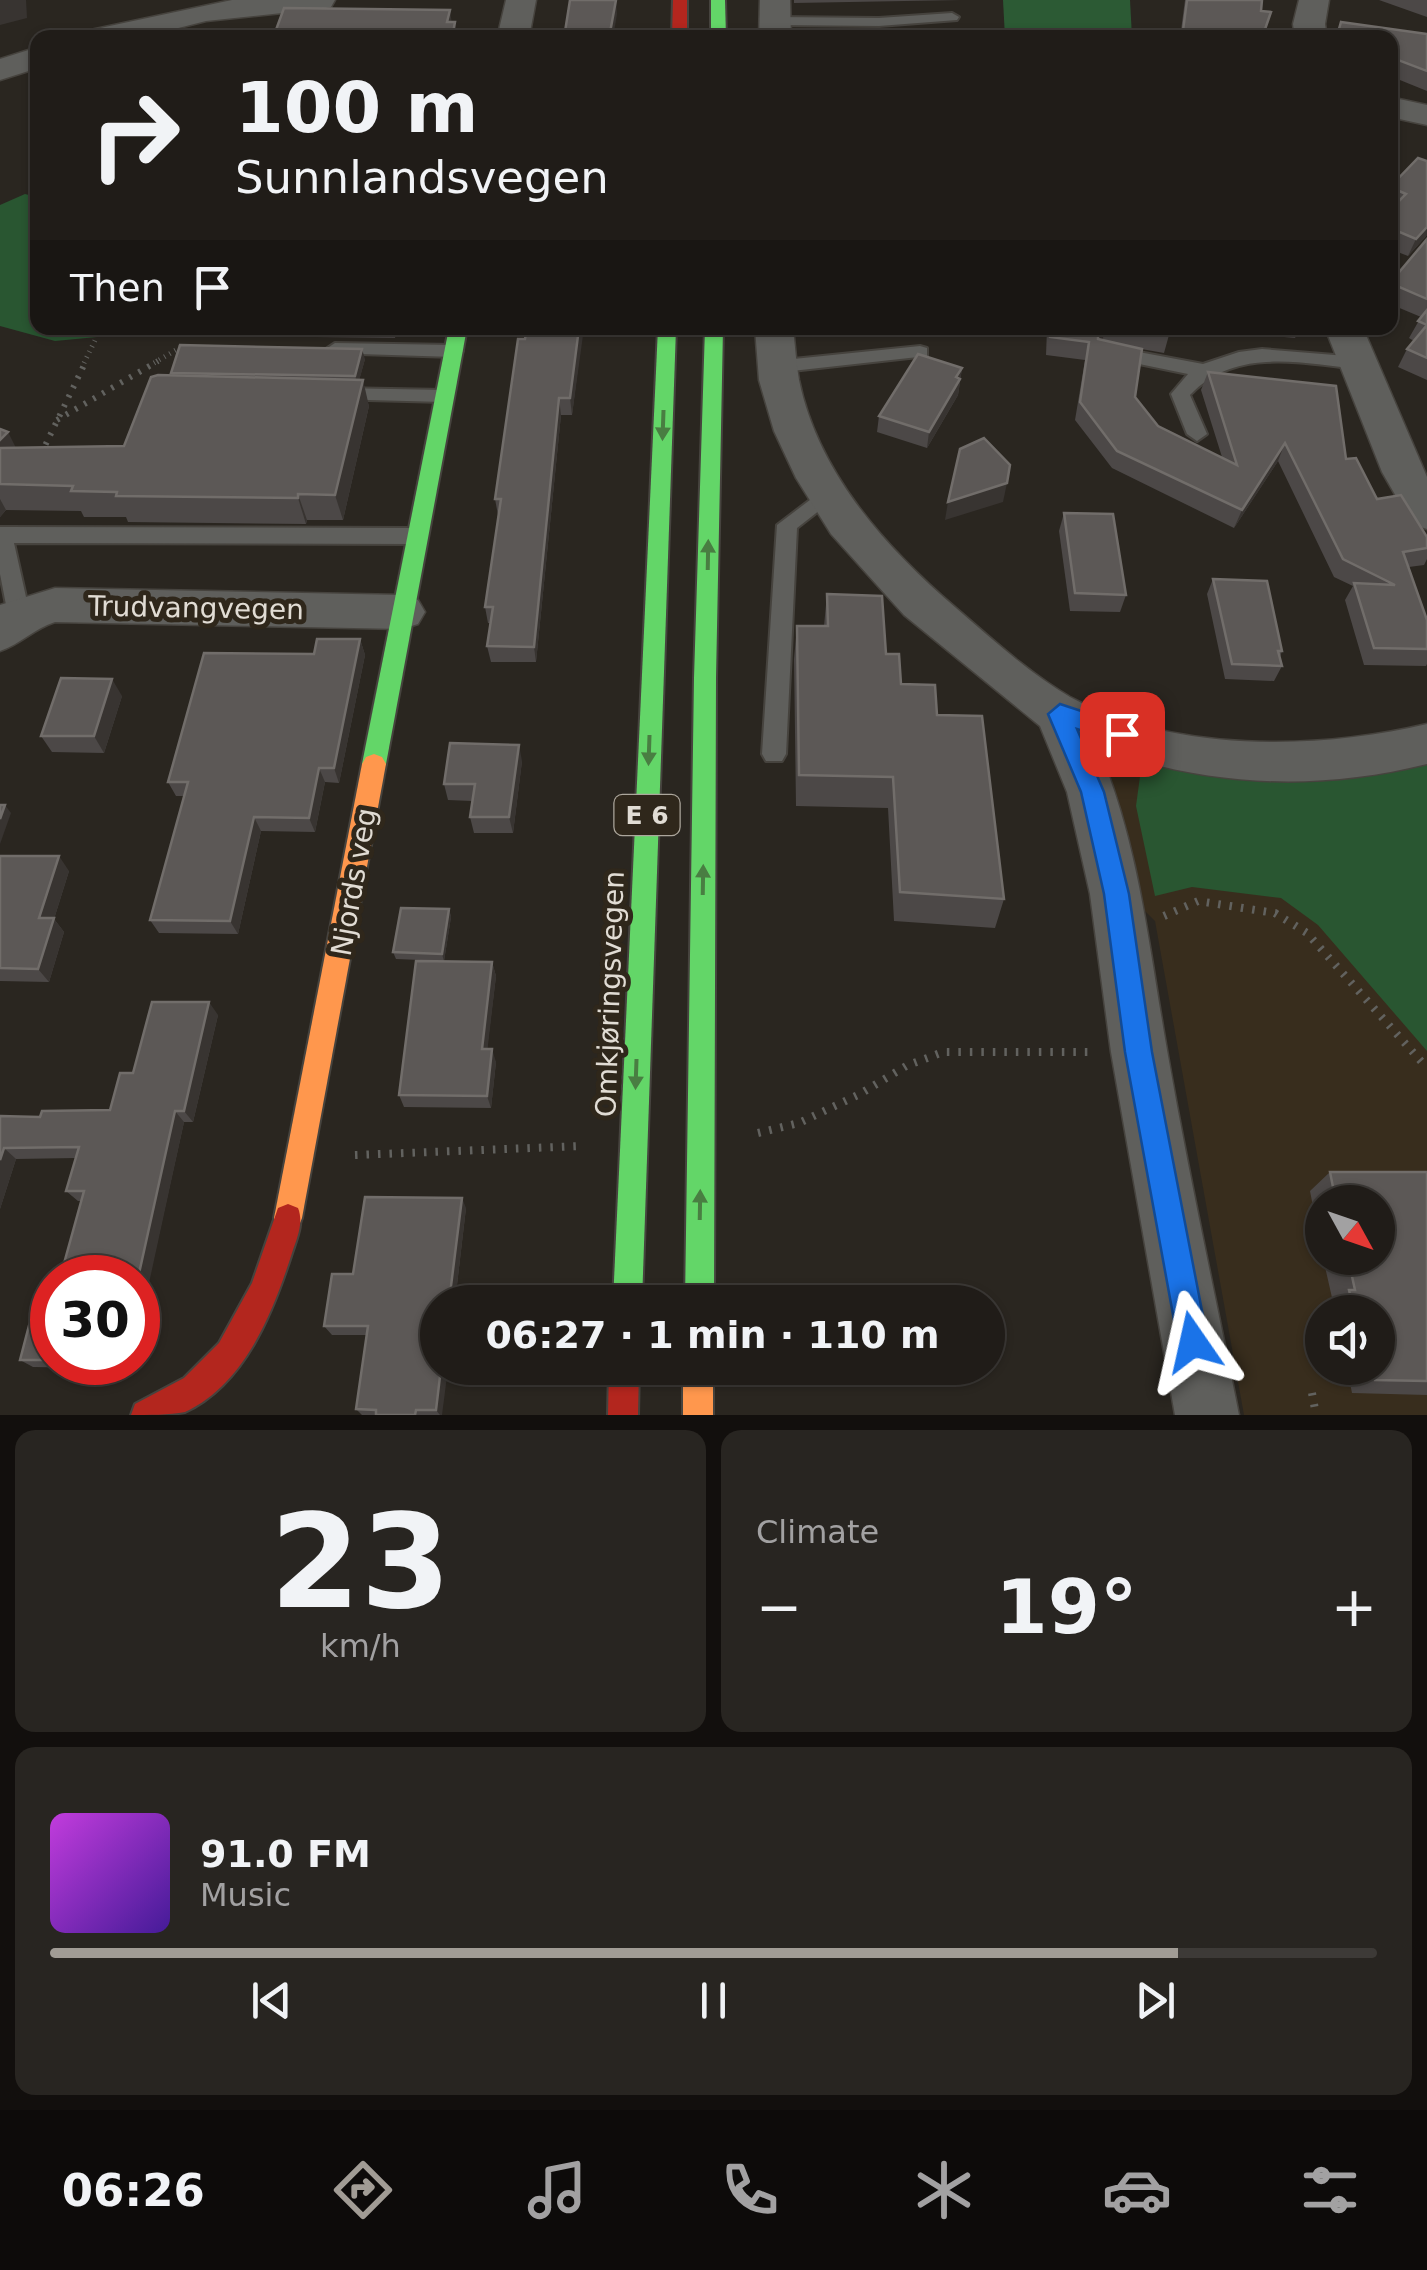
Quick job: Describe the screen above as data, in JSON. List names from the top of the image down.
{
  "streets": {
    "main road": ["E 6", "Njords veg", "Omkjøringsvegen"],
    "street": ["Trudvangvegen"]
  },
  "crossings": [
    ["Trudvangvegen", "Njords veg"]
  ],
  "north": "bottom right",
  "page": {
    "turn": ["100 m", "Sunnlandsvegen"],
    "then": "Then",
    "limit": "30",
    "trip": "06:27 · 1 min · 110 m",
    "tile": [
      ["23", "km/h"],
      "Climate"
    ],
    "heat": ["−", "19°", "+"],
    "song": ["91.0 FM", "Music"],
    "tabs": "06:26"
  }
}
